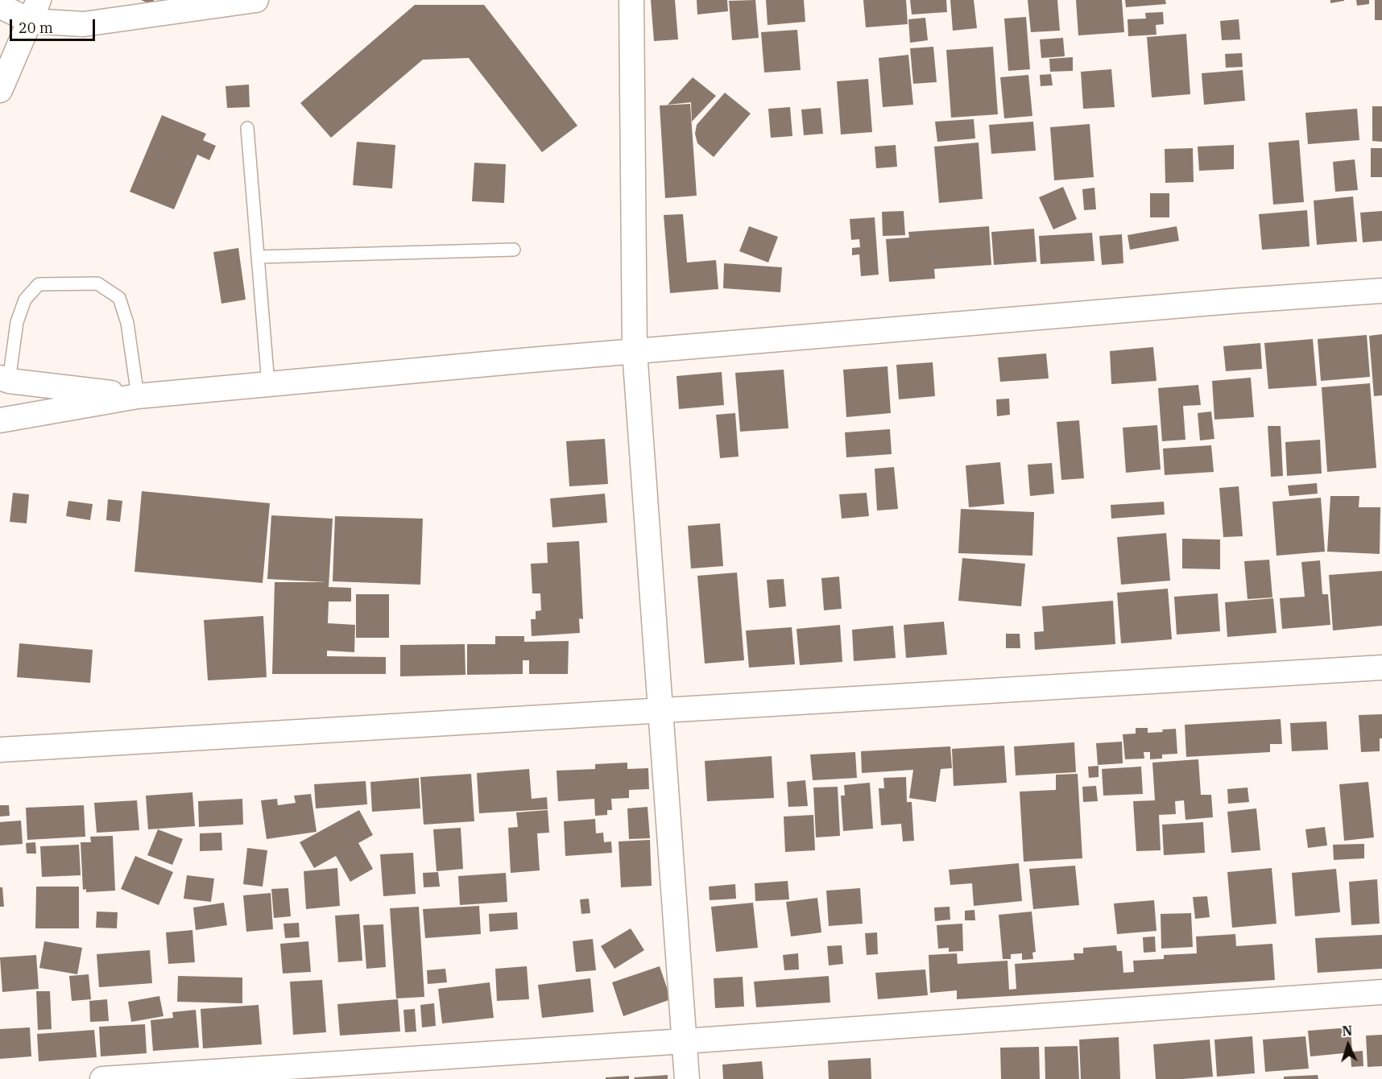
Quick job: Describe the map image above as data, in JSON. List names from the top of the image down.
{
  "scale_bar": "20 m",
  "north": "top"
}
